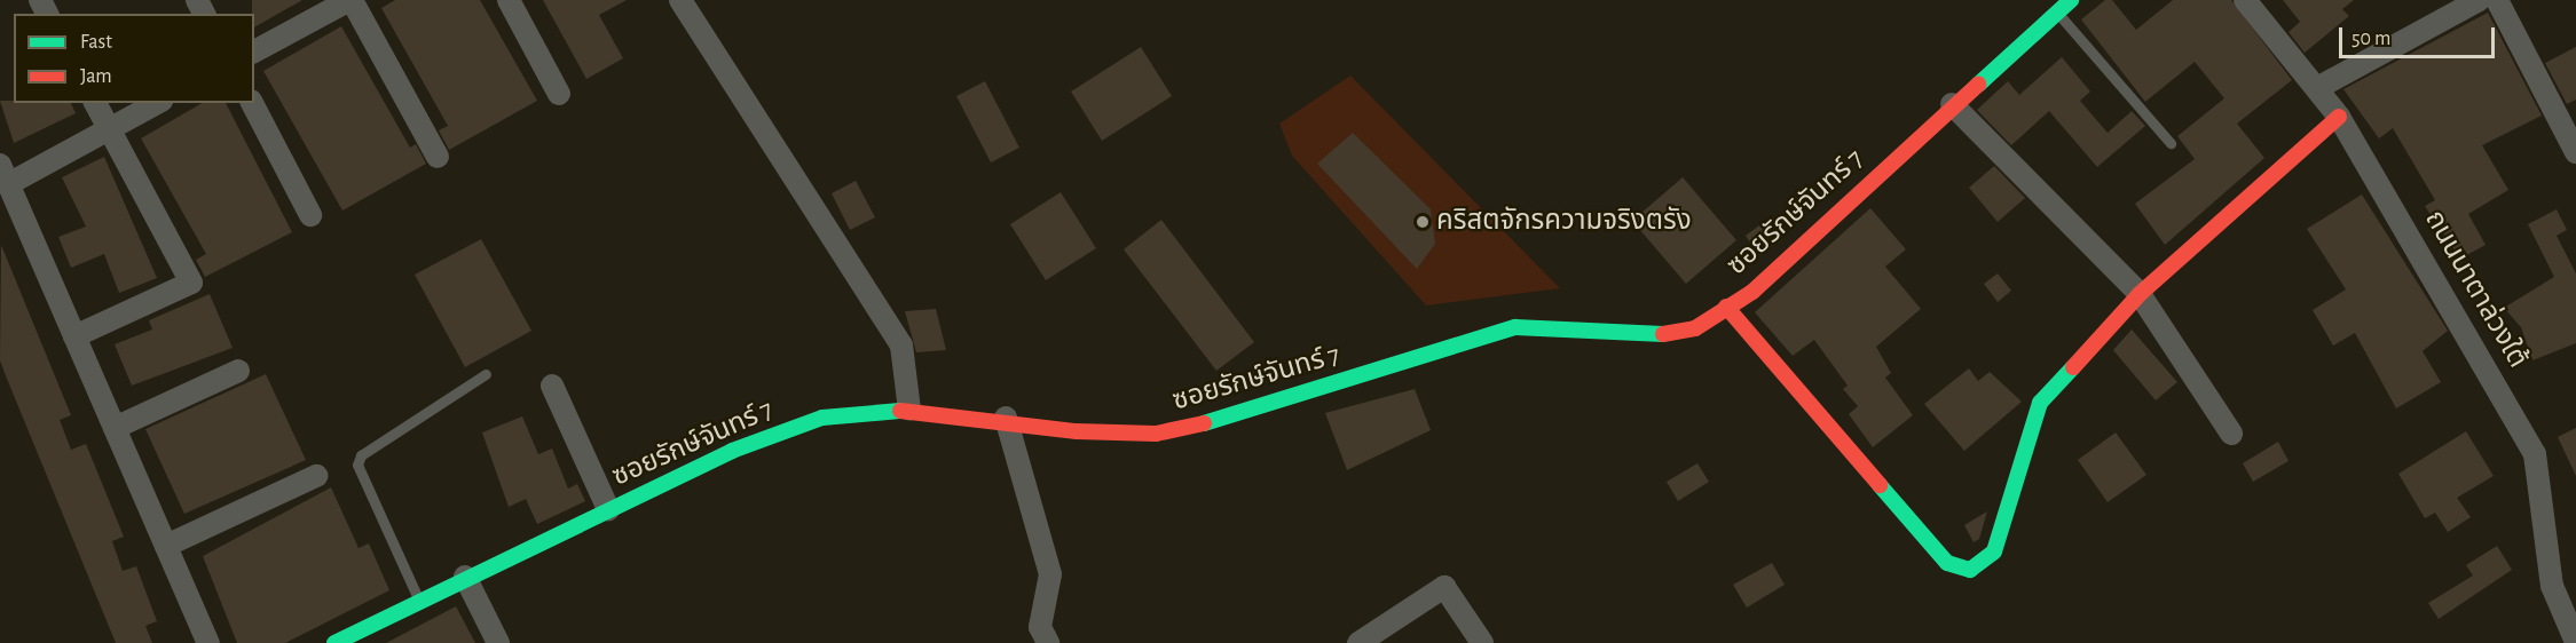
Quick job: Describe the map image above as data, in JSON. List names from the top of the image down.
{
  "streets": {
    "street": ["ซอยรักษ์จันทร์ 7", "ถนนนาตาล่วงใต้"]
  },
  "places": ["คริสตจักรความจริงตรัง"],
  "legend": ["Fast", "Jam"],
  "scale_bar": "50 m"
}
